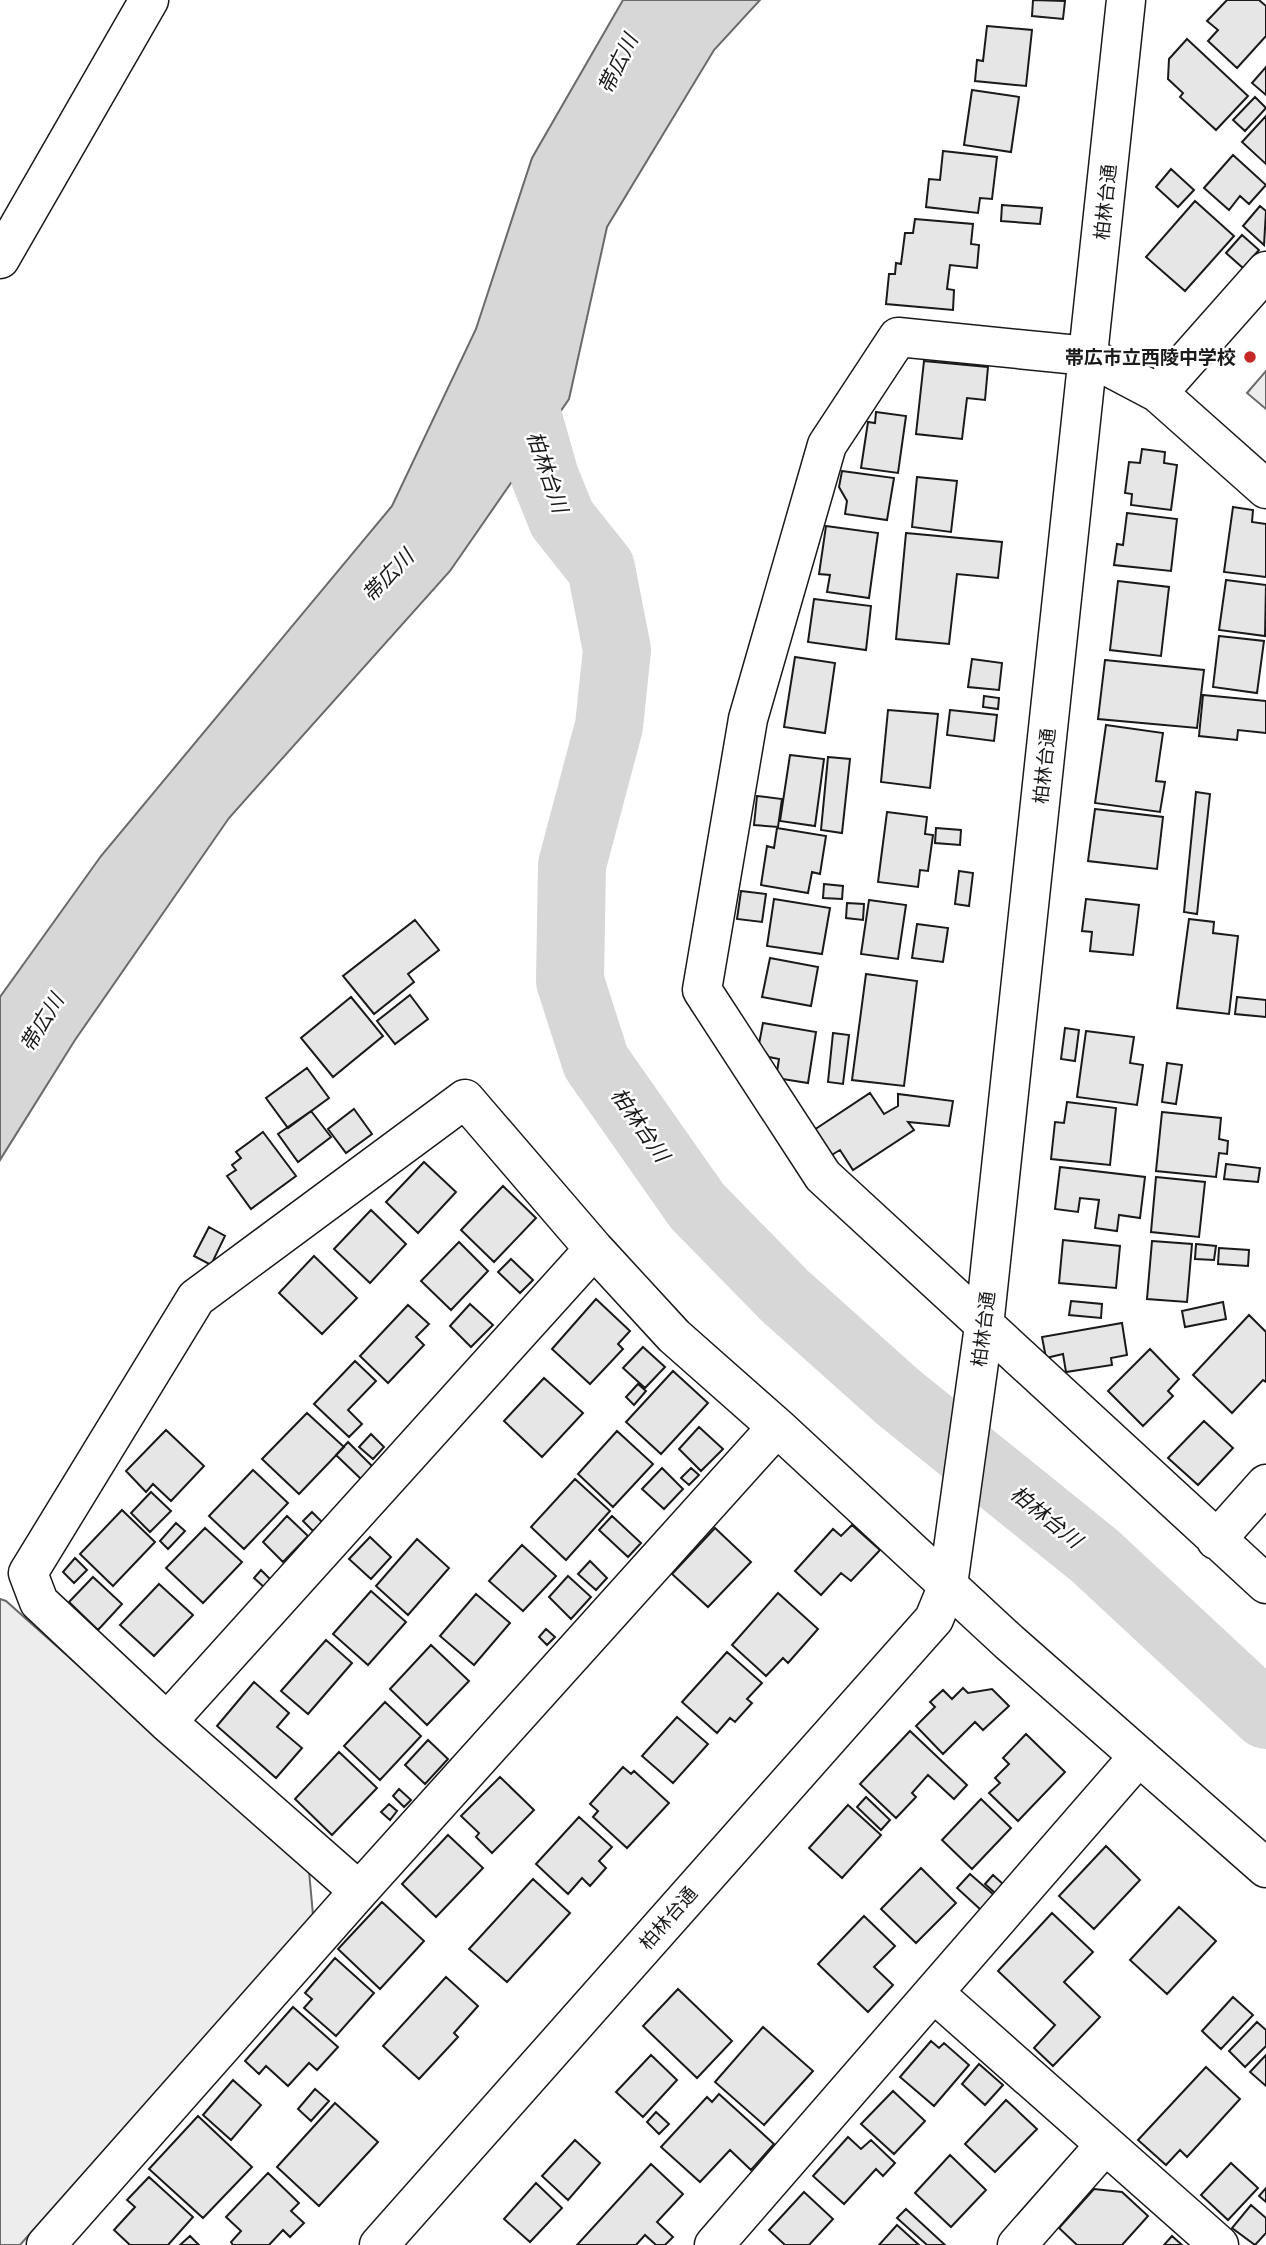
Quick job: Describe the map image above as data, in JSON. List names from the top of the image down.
{
  "streets": {
    "street": ["柏林台通"]
  },
  "water": ["帯広川", "柏林台川"],
  "places": ["帯広市立西陵中学校"]
}
